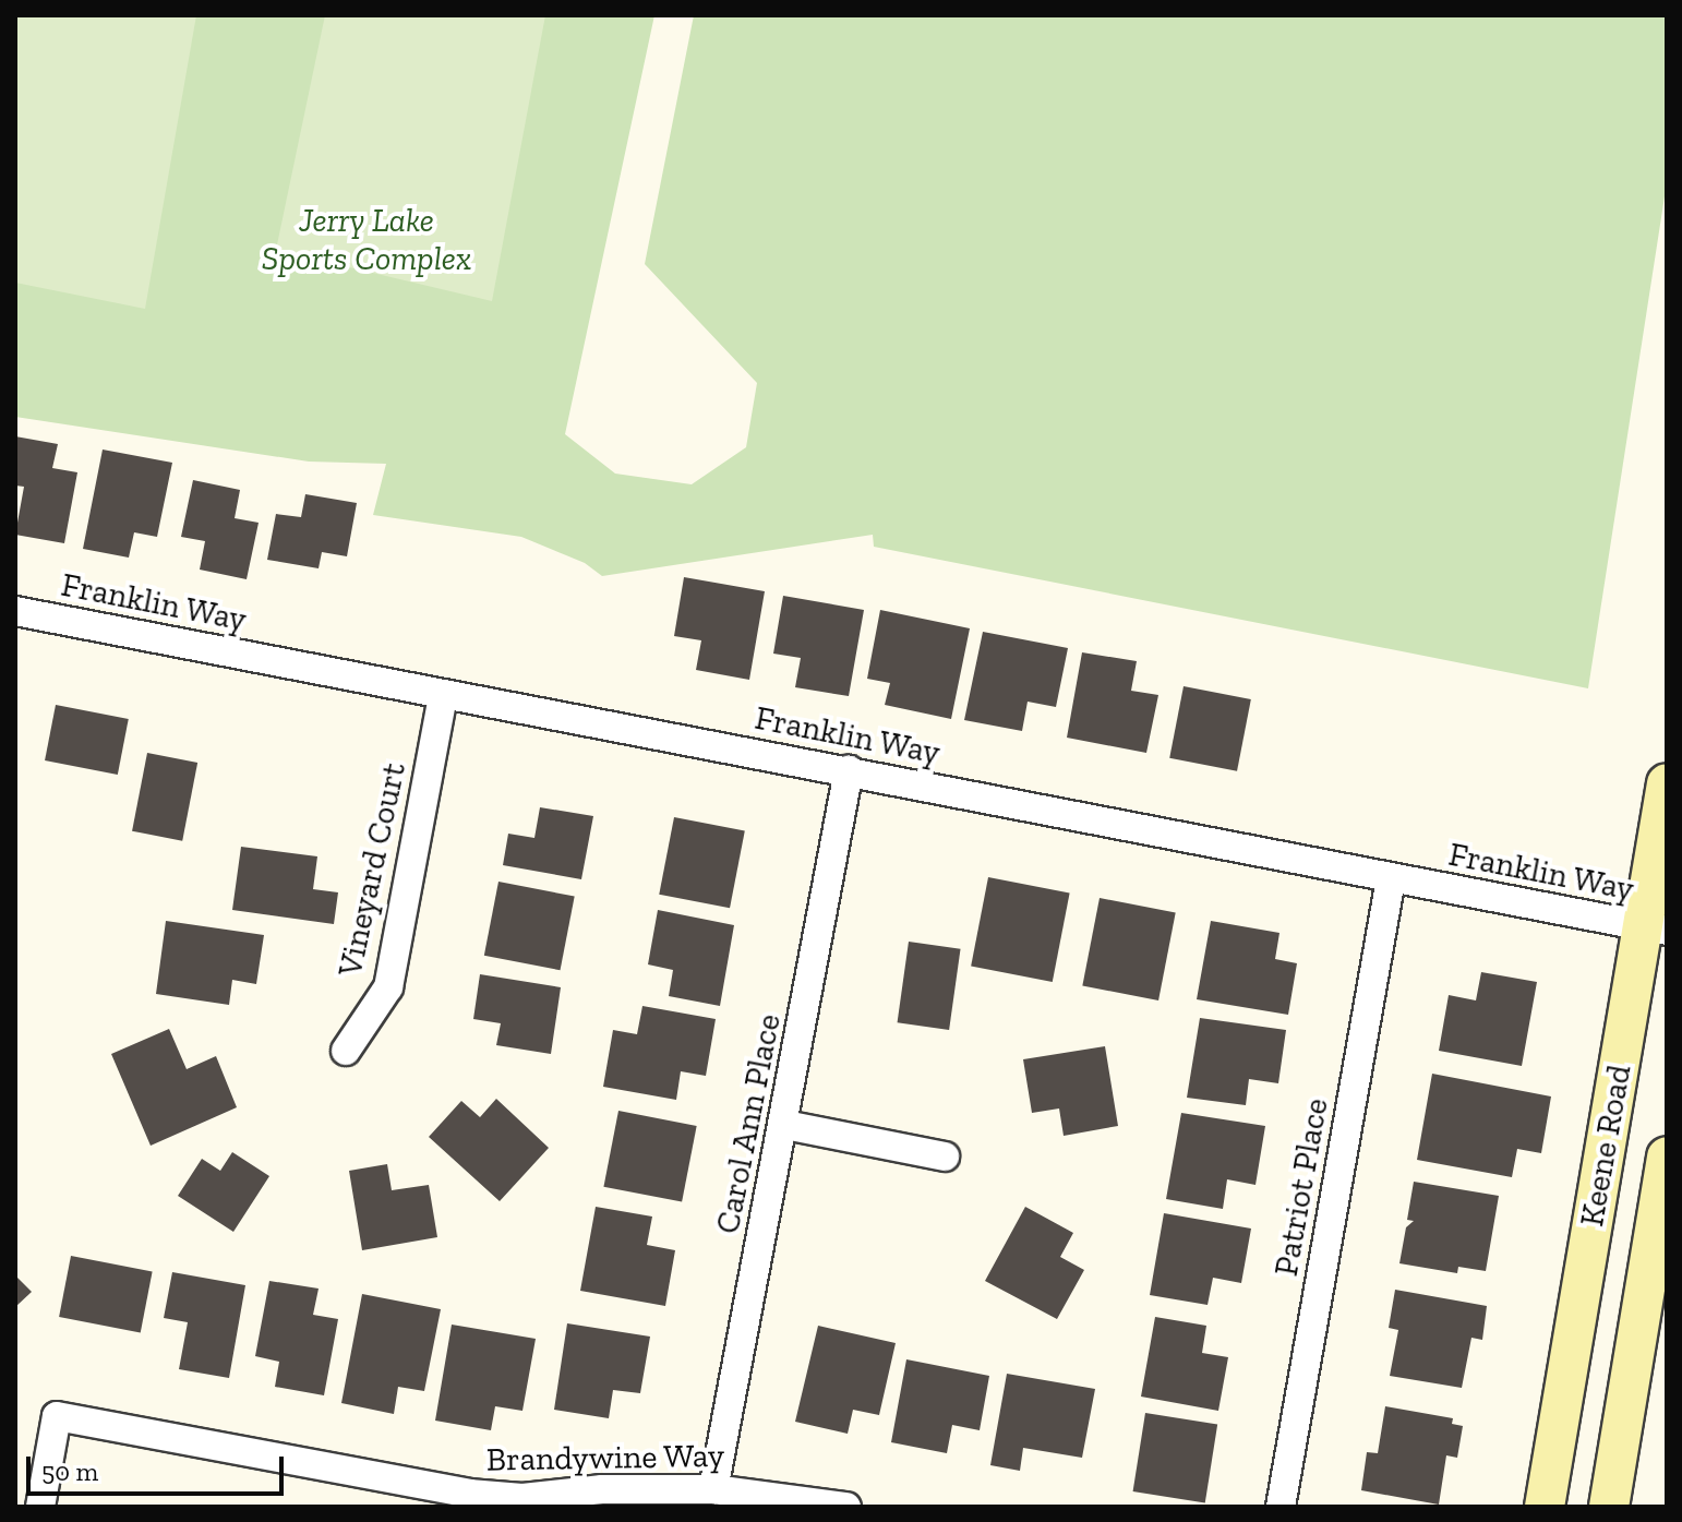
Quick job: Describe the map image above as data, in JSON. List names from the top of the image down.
{
  "streets": {
    "main road": ["Keene Road"],
    "street": [
      "Franklin Way",
      "Vineyard Court",
      "Carol Ann Place",
      "Patriot Place",
      "Brandywine Way"
    ]
  },
  "crossings": [
    ["Franklin Way", "Vineyard Court"],
    ["Franklin Way", "Carol Ann Place"],
    ["Franklin Way", "Keene Road"],
    ["Franklin Way", "Patriot Place"],
    ["Carol Ann Place", "Brandywine Way"]
  ],
  "parks": ["Jerry Lake Sports Complex"],
  "scale_bar": "50 m"
}
